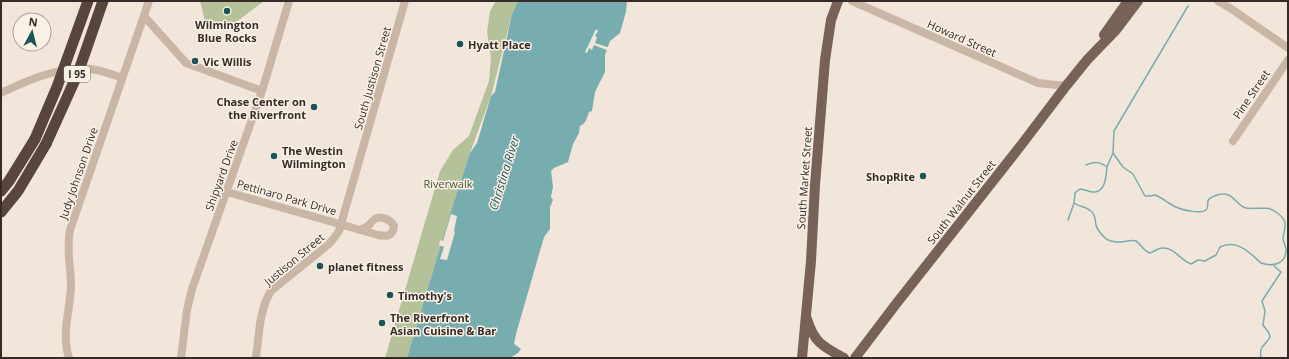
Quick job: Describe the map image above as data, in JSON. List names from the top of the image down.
{
  "streets": {
    "highway": ["I 95"],
    "main road": ["South Market Street", "South Walnut Street"],
    "street": [
      "Howard Street",
      "South Justison Street",
      "Pine Street",
      "Judy Johnson Drive",
      "Shipyard Drive",
      "Pettinaro Park Drive",
      "Justison Street"
    ]
  },
  "crossings": [
    ["Howard Street", "South Walnut Street"],
    ["South Justison Street", "Pettinaro Park Drive"],
    ["Shipyard Drive", "Pettinaro Park Drive"],
    ["Pettinaro Park Drive", "Justison Street"]
  ],
  "water": ["Christina River"],
  "parks": ["Riverwalk"],
  "places": [
    "Wilmington Blue Rocks",
    "Hyatt Place",
    "Vic Willis",
    "Chase Center on the Riverfront",
    "The Westin Wilmington",
    "ShopRite",
    "planet fitness",
    "Timothy's",
    "The Riverfront Asian Cuisine & Bar"
  ],
  "north": "top"
}
